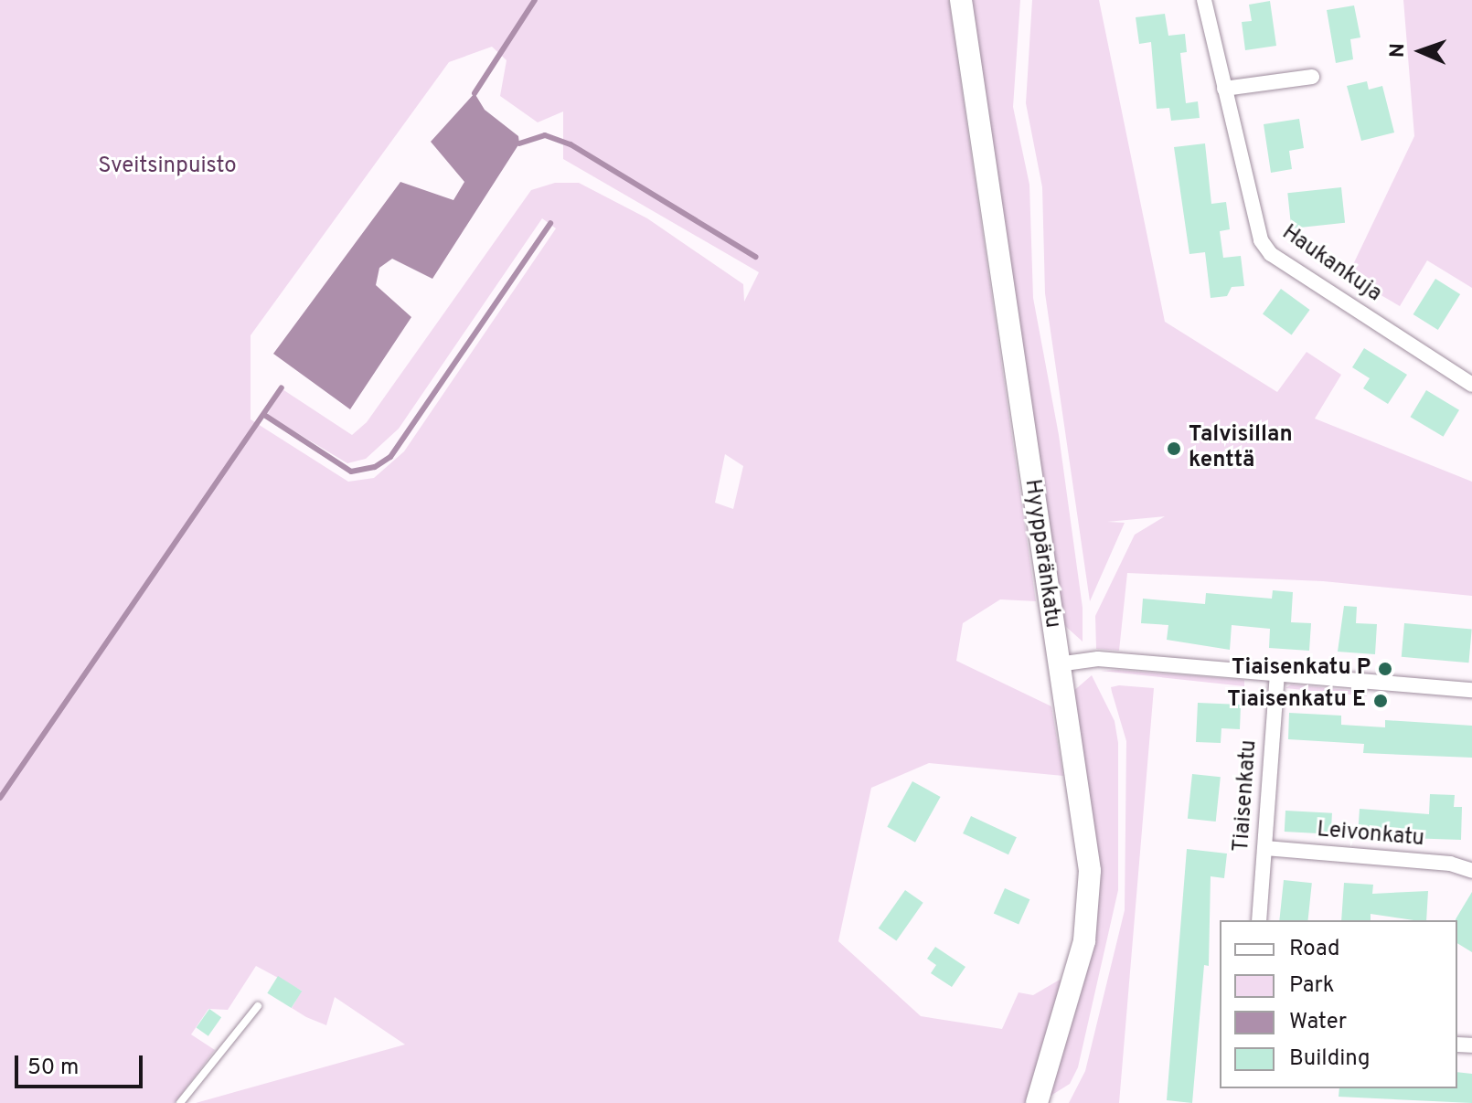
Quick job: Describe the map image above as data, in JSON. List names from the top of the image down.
{
  "streets": {
    "street": [
      "Haukankuja",
      "Hyyppäränkatu",
      "Tiaisenkatu",
      "Leivonkatu"
    ]
  },
  "crossings": [
    ["Tiaisenkatu", "Leivonkatu"]
  ],
  "parks": ["Sveitsinpuisto"],
  "places": ["Talvisillan kenttä", "Tiaisenkatu P", "Tiaisenkatu E"],
  "legend": [
    "Road",
    "Park",
    "Water",
    "Building"
  ],
  "scale_bar": "50 m",
  "north": "left"
}
